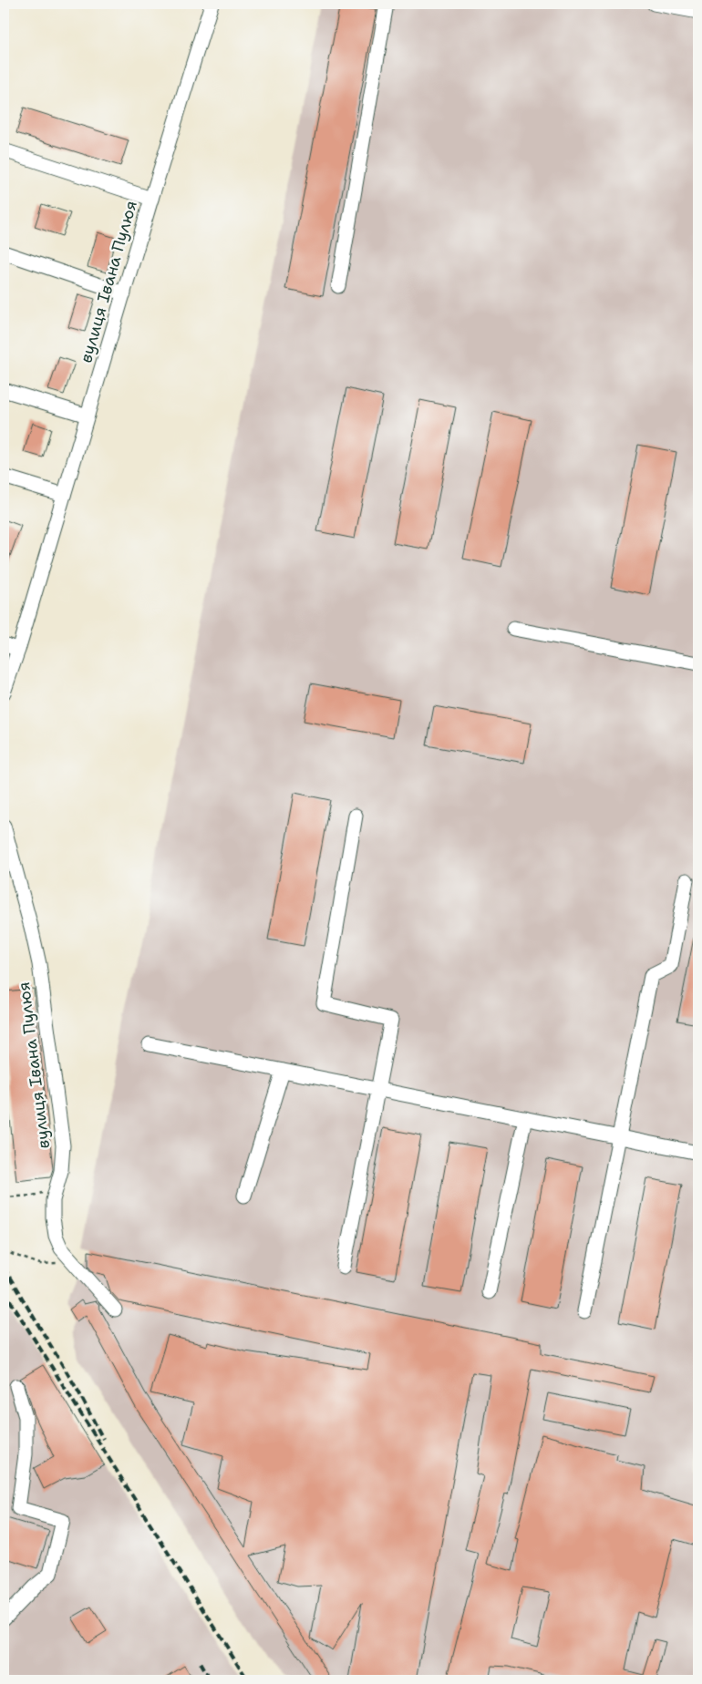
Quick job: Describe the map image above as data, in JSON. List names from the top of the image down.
{
  "streets": {
    "street": ["вулиця Івана Пулюя"]
  }
}
